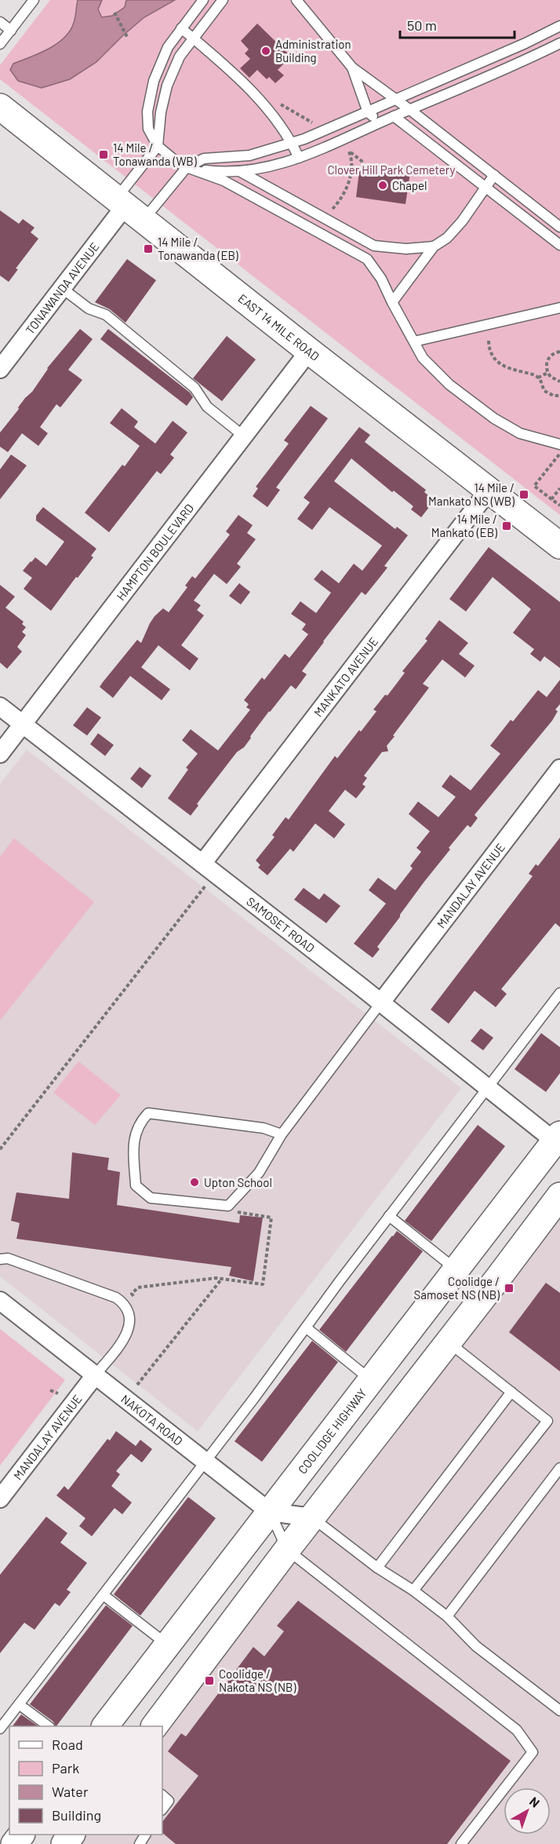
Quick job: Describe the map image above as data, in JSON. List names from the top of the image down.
{
  "streets": {
    "main road": ["EAST 14 MILE ROAD", "COOLIDGE HIGHWAY"],
    "street": [
      "TONAWANDA AVENUE",
      "HAMPTON BOULEVARD",
      "MANKATO AVENUE",
      "MANDALAY AVENUE",
      "SAMOSET ROAD",
      "NAKOTA ROAD"
    ]
  },
  "crossings": [
    ["TONAWANDA AVENUE", "EAST 14 MILE ROAD"],
    ["EAST 14 MILE ROAD", "HAMPTON BOULEVARD"],
    ["EAST 14 MILE ROAD", "MANKATO AVENUE"],
    ["HAMPTON BOULEVARD", "SAMOSET ROAD"],
    ["MANKATO AVENUE", "SAMOSET ROAD"],
    ["MANDALAY AVENUE", "SAMOSET ROAD"],
    ["MANDALAY AVENUE", "NAKOTA ROAD"],
    ["SAMOSET ROAD", "COOLIDGE HIGHWAY"],
    ["NAKOTA ROAD", "COOLIDGE HIGHWAY"]
  ],
  "parks": ["Clover Hill Park Cemetery"],
  "places": {
    "other": ["Administration Building", "Chapel", "Upton School"],
    "transit": [
      "14 Mile / Tonawanda (WB)",
      "14 Mile / Tonawanda (EB)",
      "14 Mile / Mankato NS (WB)",
      "14 Mile / Mankato (EB)",
      "Coolidge / Samoset NS (NB)",
      "Coolidge / Nakota NS (NB)"
    ]
  },
  "legend": [
    "Road",
    "Park",
    "Water",
    "Building"
  ],
  "scale_bar": "50 m",
  "north": "top right"
}
